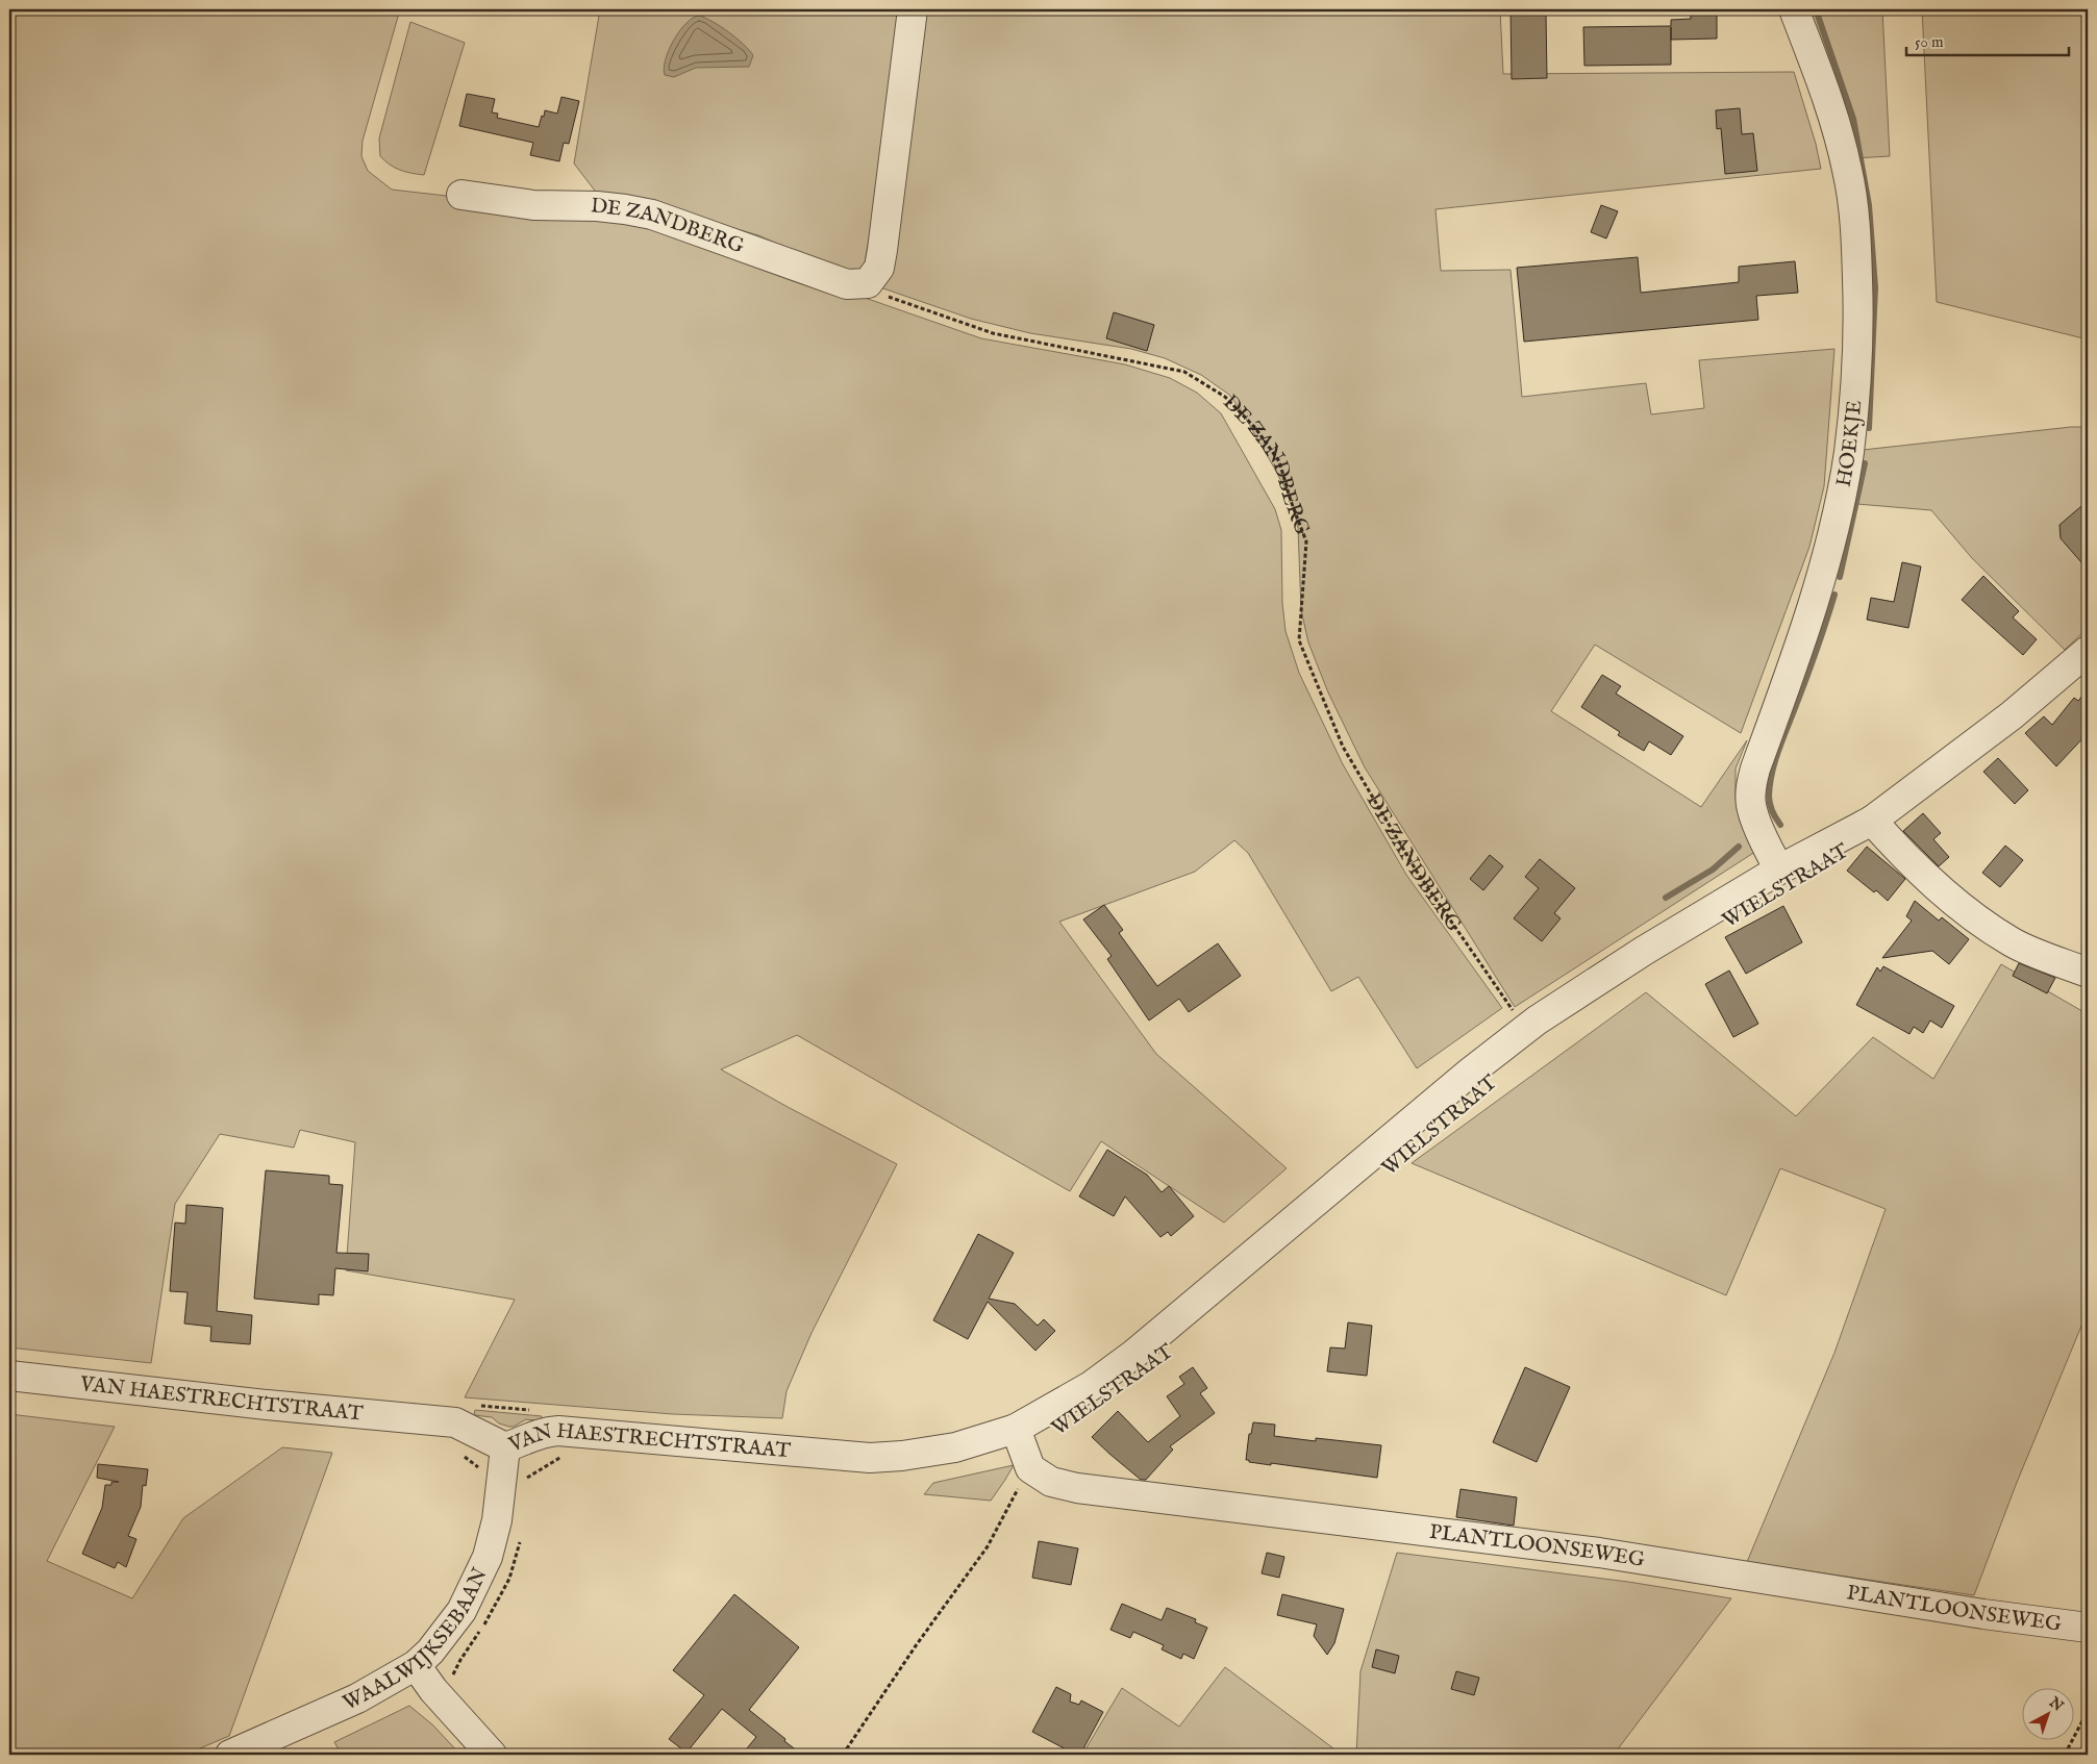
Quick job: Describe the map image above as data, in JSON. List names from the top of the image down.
{
  "streets": {
    "street": [
      "DE ZANDBERG",
      "HOEKJE",
      "WIELSTRAAT",
      "VAN HAESTRECHTSTRAAT",
      "PLANTLOONSEWEG",
      "WAALWIJKSEBAAN"
    ]
  },
  "crossings": [
    ["HOEKJE", "WIELSTRAAT"],
    ["WIELSTRAAT", "VAN HAESTRECHTSTRAAT"],
    ["VAN HAESTRECHTSTRAAT", "WAALWIJKSEBAAN"]
  ],
  "scale_bar": "50 m",
  "north": "top right"
}
